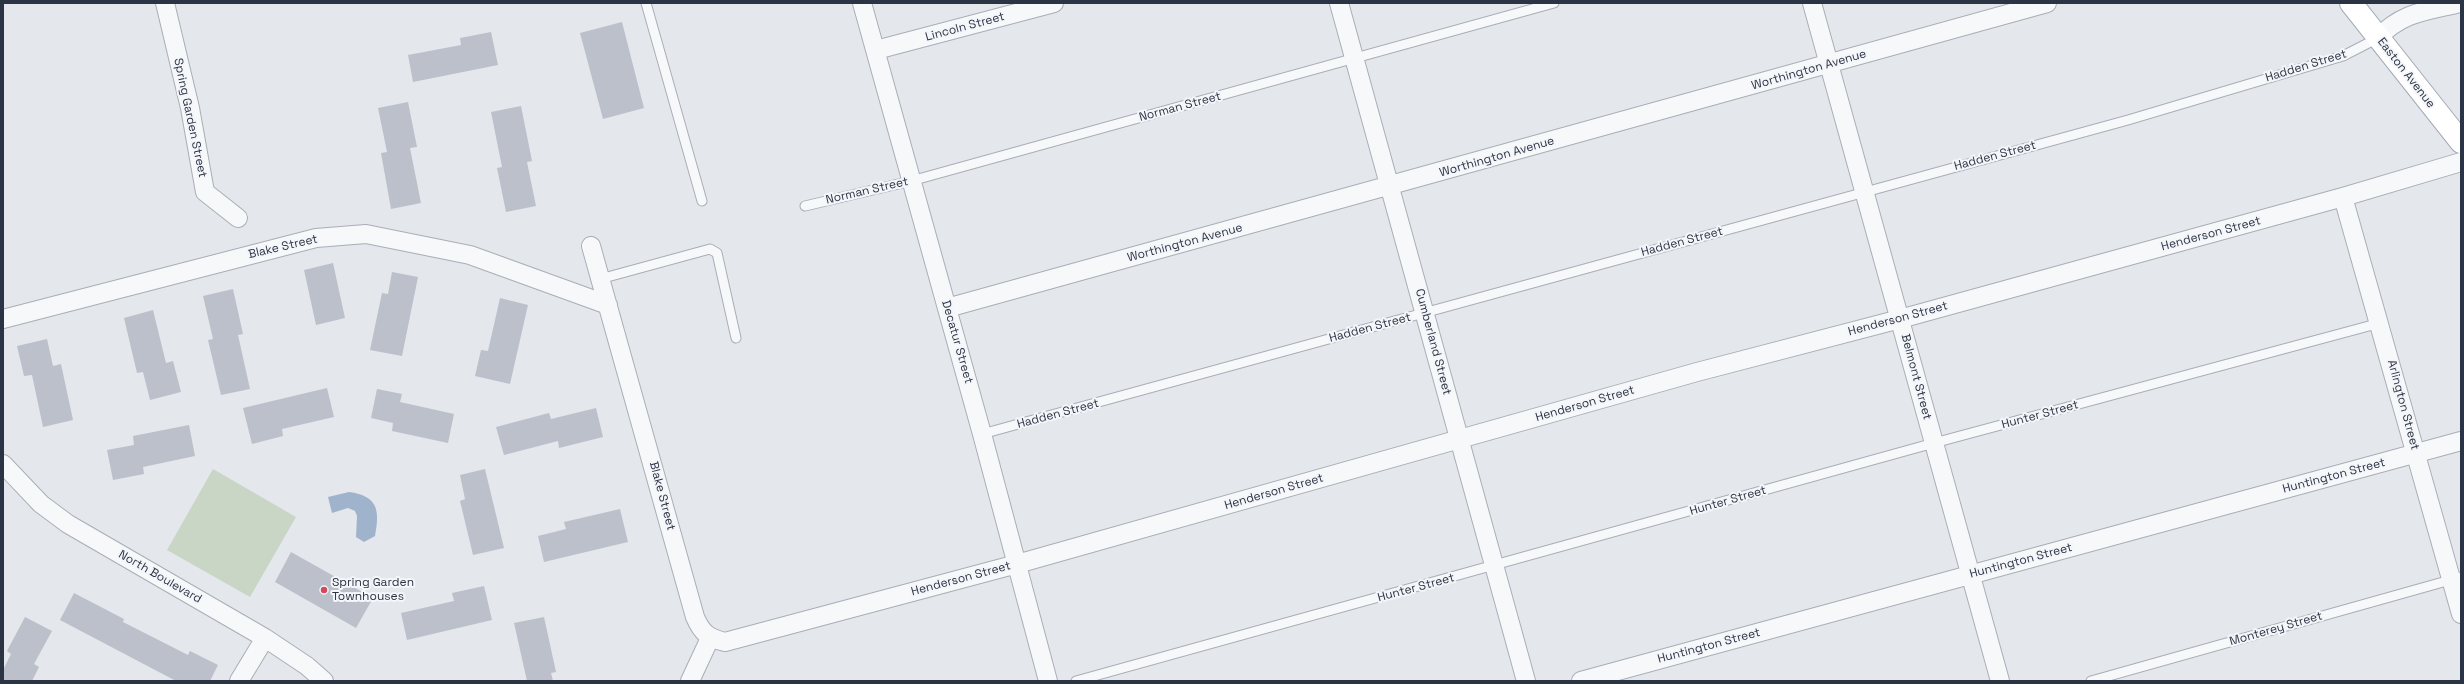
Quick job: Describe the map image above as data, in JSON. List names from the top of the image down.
{
  "streets": {
    "main road": ["Easton Avenue"],
    "street": [
      "Lincoln Street",
      "Worthington Avenue",
      "Spring Garden Street",
      "Henderson Street",
      "Blake Street",
      "Decatur Street",
      "Cumberland Street",
      "Belmont Street",
      "Arlington Street",
      "Huntington Street",
      "North Boulevard"
    ],
    "lane": [
      "Hadden Street",
      "Norman Street",
      "Hunter Street",
      "Monterey Street"
    ]
  },
  "crossings": [
    ["Lincoln Street", "Decatur Street"],
    ["Hadden Street", "Easton Avenue"],
    ["Hadden Street", "Decatur Street"],
    ["Hadden Street", "Cumberland Street"],
    ["Hadden Street", "Belmont Street"],
    ["Worthington Avenue", "Decatur Street"],
    ["Worthington Avenue", "Cumberland Street"],
    ["Worthington Avenue", "Belmont Street"],
    ["Norman Street", "Decatur Street"],
    ["Norman Street", "Cumberland Street"],
    ["Henderson Street", "Blake Street"],
    ["Henderson Street", "Decatur Street"],
    ["Henderson Street", "Cumberland Street"],
    ["Henderson Street", "Belmont Street"],
    ["Henderson Street", "Arlington Street"],
    ["Cumberland Street", "Hunter Street"],
    ["Belmont Street", "Hunter Street"],
    ["Belmont Street", "Huntington Street"],
    ["Arlington Street", "Hunter Street"],
    ["Arlington Street", "Huntington Street"],
    ["Arlington Street", "Monterey Street"]
  ],
  "places": ["Spring Garden Townhouses"]
}
